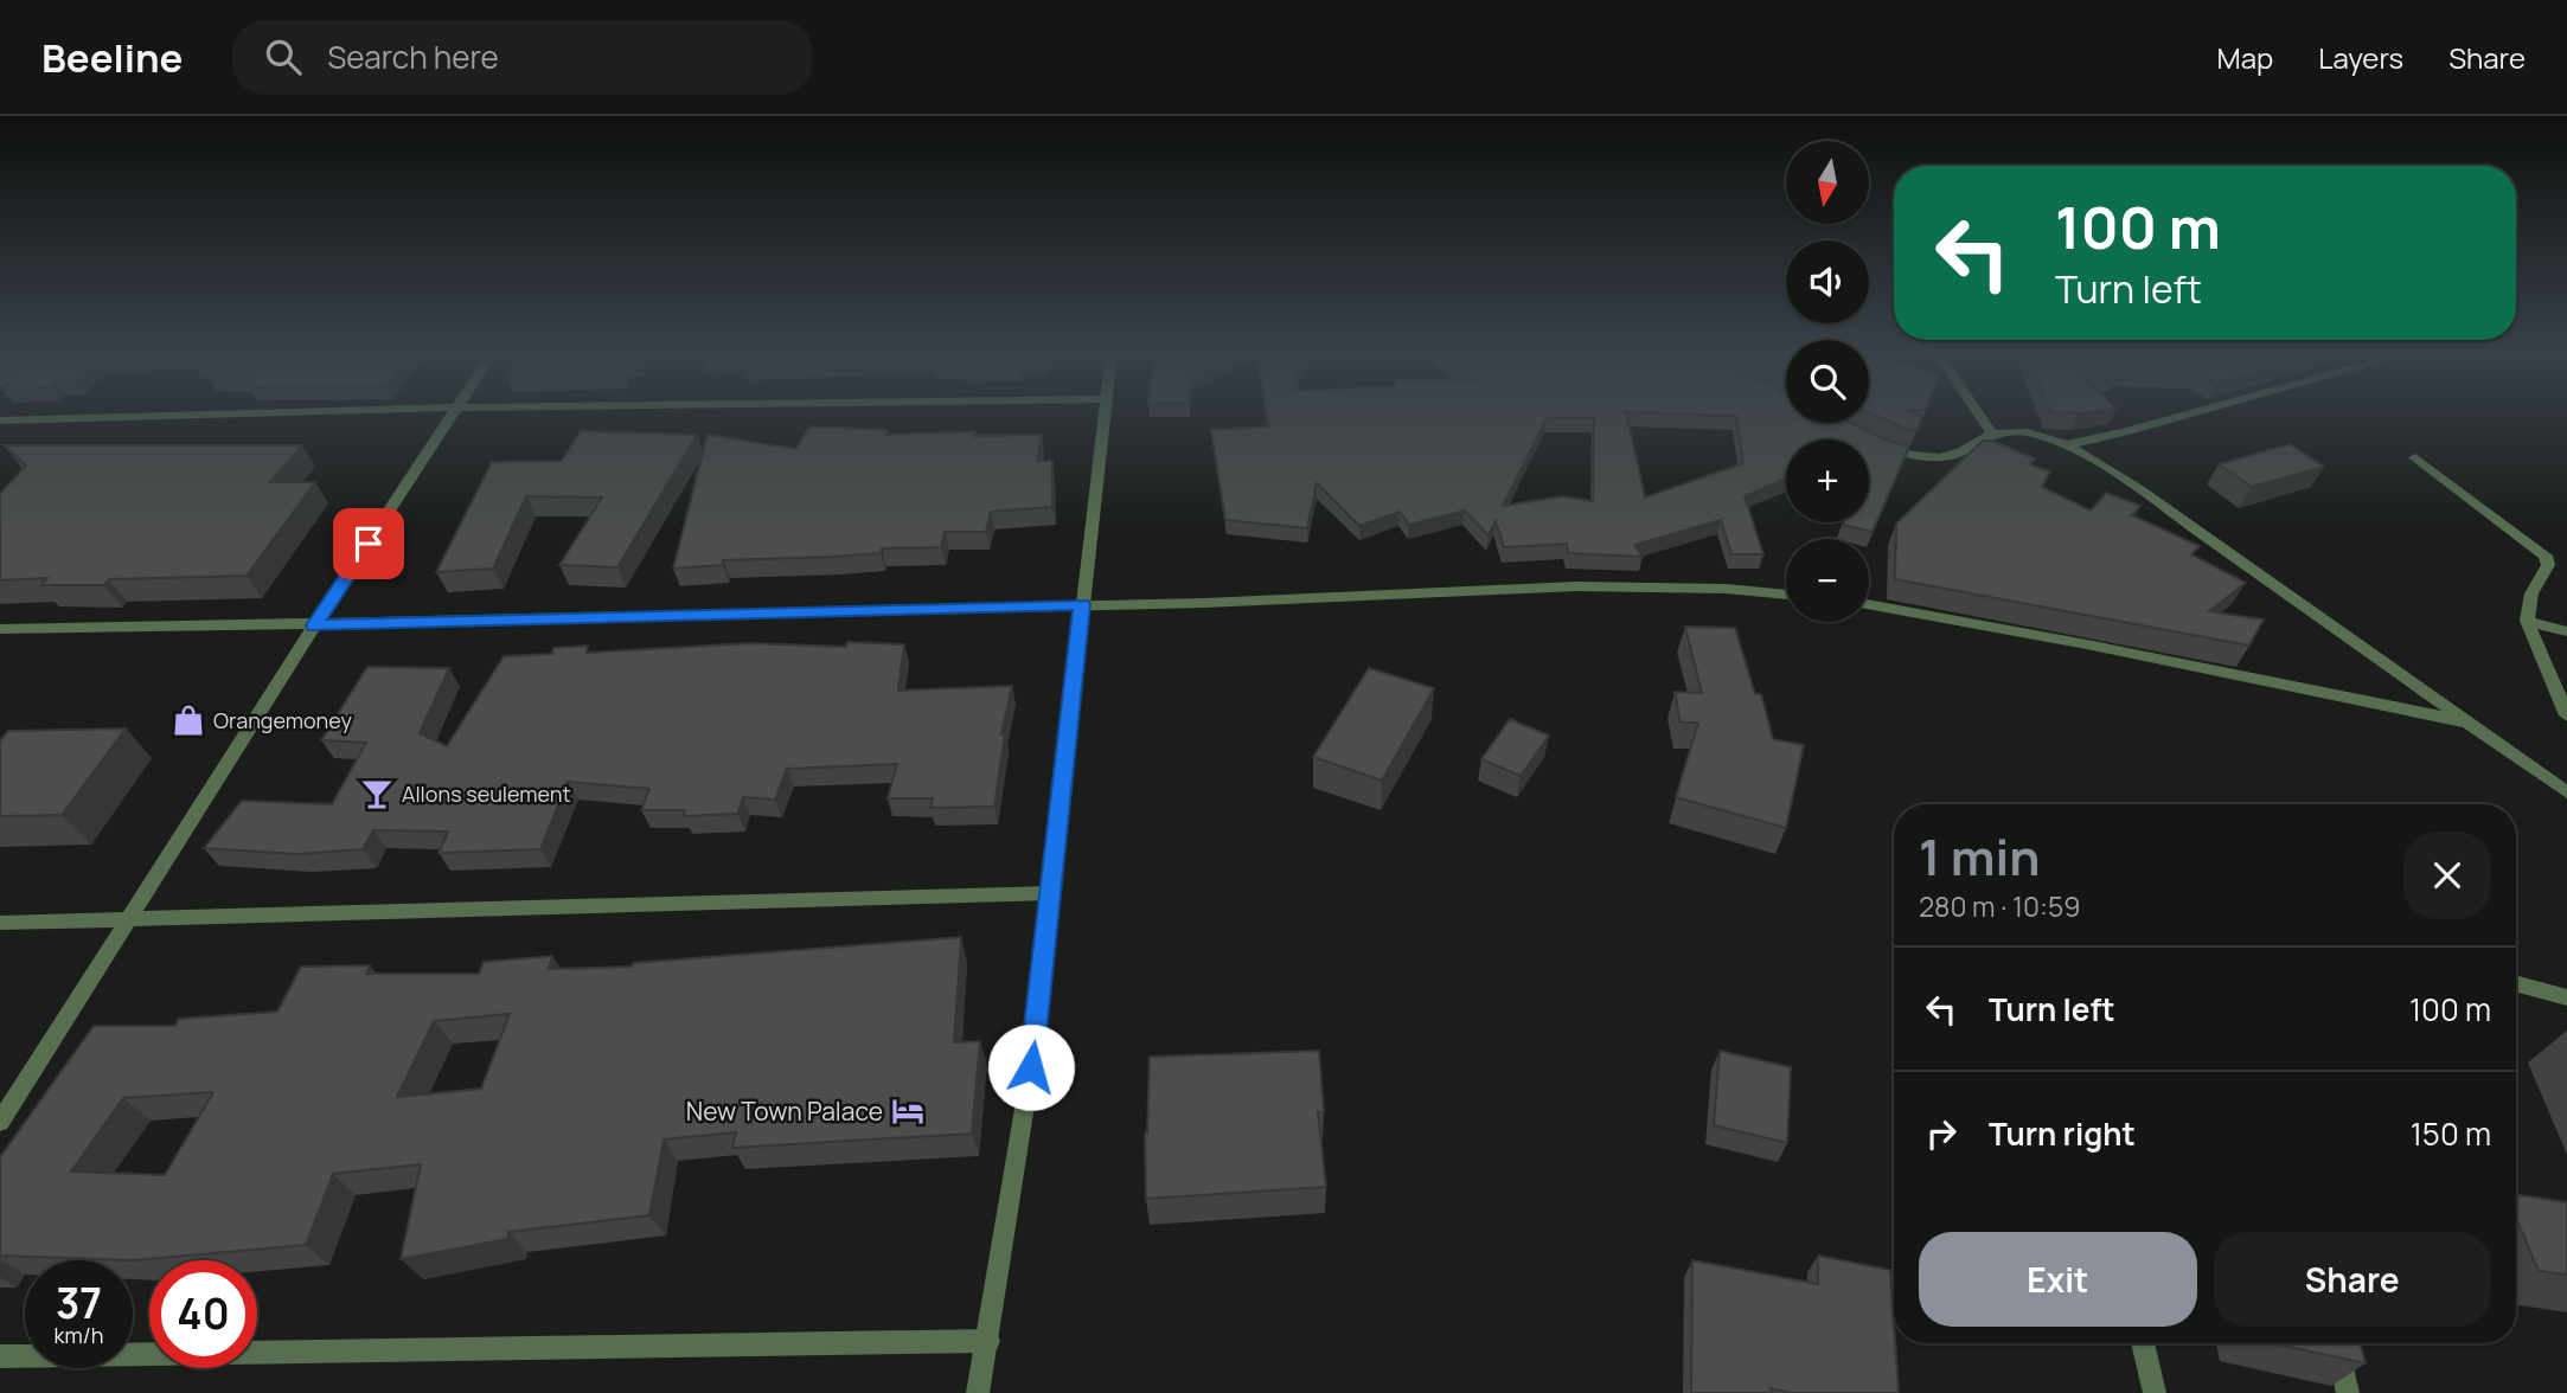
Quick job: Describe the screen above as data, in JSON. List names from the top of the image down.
{
  "places": {
    "shop": ["Orangemoney"],
    "bar": ["Allons seulement"],
    "hotel": ["New Town Palace"]
  },
  "north": "bottom",
  "page": {
    "header": "Beeline",
    "search": "Search here",
    "nav": ["Map", "Layers", "Share"],
    "map_buttons": ["+", "−"],
    "turn": ["100 m", "Turn left"],
    "heading": ["1 min", "280 m · 10:59"],
    "list": [
      {
        "name": "Turn left",
        "value": "100 m"
      },
      {
        "name": "Turn right",
        "value": "150 m"
      }
    ],
    "buttons": ["Exit", "Share"],
    "speed": "37 km/h",
    "limit": "40"
  }
}
